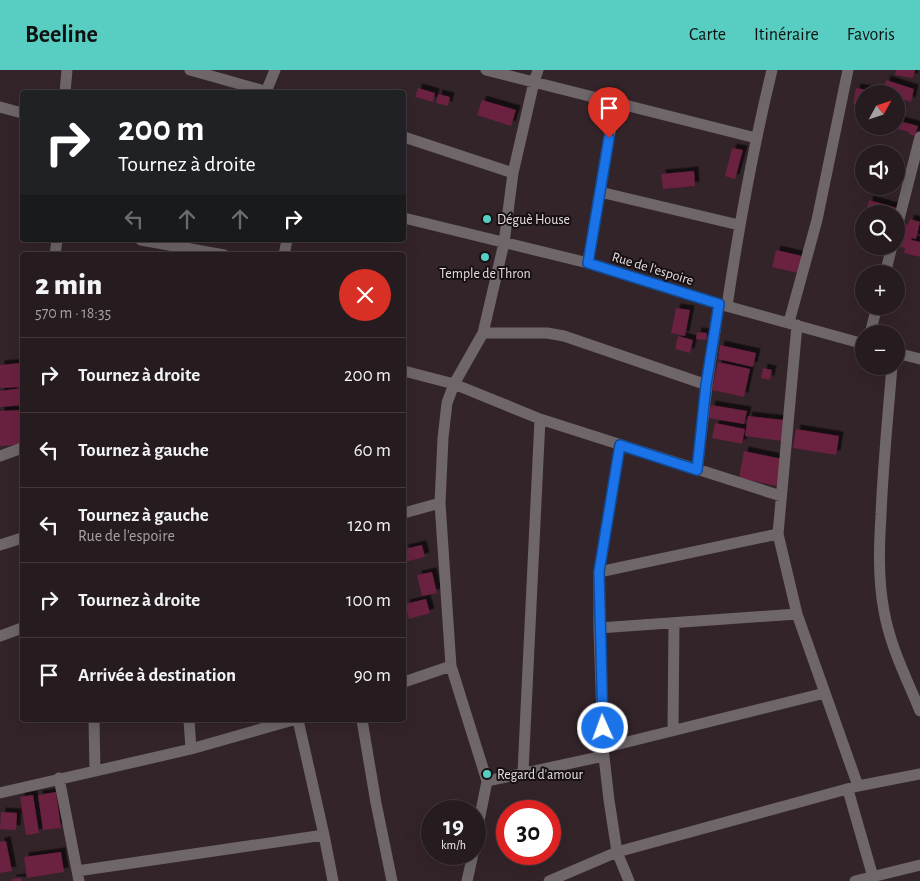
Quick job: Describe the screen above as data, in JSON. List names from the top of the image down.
{
  "streets": {
    "street": ["Rue de l'espoire"]
  },
  "places": ["Déguè House", "Temple de Thron", "Regard d'amour"],
  "north": "top right",
  "page": {
    "header": "Beeline",
    "nav": ["Carte", "Itinéraire", "Favoris"],
    "map_buttons": ["+", "−"],
    "turn": ["200 m", "Tournez à droite"],
    "heading": ["2 min", "570 m · 18:35"],
    "list": [
      {
        "name": "Tournez à droite",
        "value": "200 m"
      },
      {
        "name": "Tournez à gauche",
        "value": "60 m"
      },
      {
        "name": "Tournez à gauche",
        "note": "Rue de l'espoire",
        "value": "120 m"
      },
      {
        "name": "Tournez à droite",
        "value": "100 m"
      },
      {
        "name": "Arrivée à destination",
        "value": "90 m"
      }
    ],
    "speed": "19 km/h",
    "limit": "30"
  }
}
